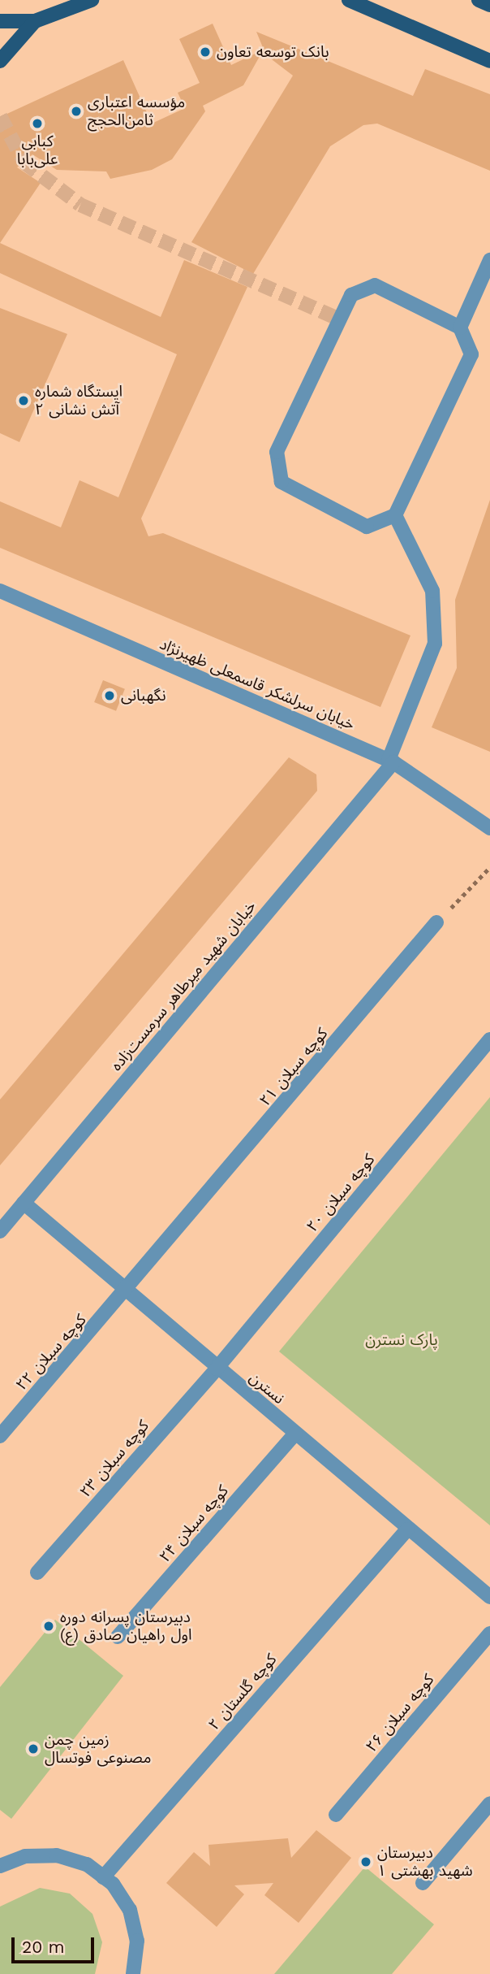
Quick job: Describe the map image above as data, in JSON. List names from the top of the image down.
{
  "streets": {
    "street": [
      "خیابان سرلشکر قاسمعلی ظهیرنژاد",
      "خیابان شهید میرطاهر سرمست‌زاده",
      "کوچه سبلان ۲۱",
      "کوچه سبلان ۲۰",
      "کوچه سبلان ۲۲",
      "نسترن",
      "کوچه سبلان ۲۳",
      "کوچه سبلان ۲۴",
      "کوچه گلستان ۲",
      "کوچه سبلان ۲۶"
    ]
  },
  "crossings": [
    ["خیابان سرلشکر قاسمعلی ظهیرنژاد", "خیابان شهید میرطاهر سرمست‌زاده"],
    ["خیابان شهید میرطاهر سرمست‌زاده", "نسترن"],
    ["کوچه سبلان ۲۱", "کوچه سبلان ۲۲"],
    ["کوچه سبلان ۲۱", "نسترن"],
    ["کوچه سبلان ۲۰", "نسترن"],
    ["کوچه سبلان ۲۰", "کوچه سبلان ۲۳"],
    ["کوچه سبلان ۲۲", "نسترن"],
    ["نسترن", "کوچه سبلان ۲۳"],
    ["نسترن", "کوچه سبلان ۲۴"],
    ["نسترن", "کوچه گلستان ۲"]
  ],
  "parks": ["پارک نسترن"],
  "places": [
    "بانک توسعه تعاون",
    "مؤسسه اعتباری ثامن‌الحجج",
    "کبابی علی‌بابا",
    "ایستگاه شماره ۲ آتش نشانی",
    "نگهبانی",
    "دبیرستان پسرانه دوره اول راهیان صادق (ع)",
    "زمین چمن مصنوعی فوتسال",
    "دبیرستان شهید بهشتی ۱"
  ],
  "scale_bar": "20 m"
}
